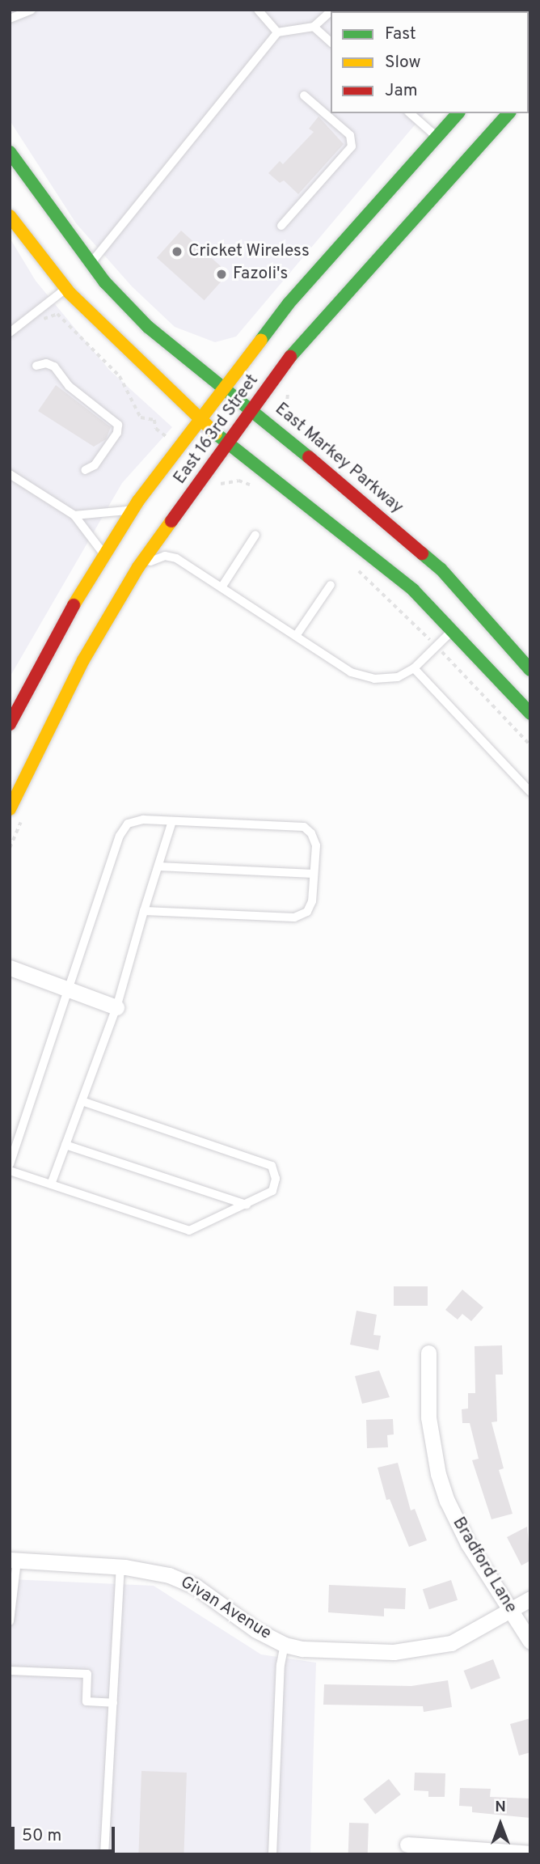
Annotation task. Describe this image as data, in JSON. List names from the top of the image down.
{
  "streets": {
    "main road": ["East 163rd Street", "East Markey Parkway"],
    "street": ["Bradford Lane", "Givan Avenue"]
  },
  "crossings": [
    ["East 163rd Street", "East Markey Parkway"],
    ["Bradford Lane", "Givan Avenue"]
  ],
  "places": ["Cricket Wireless", "Fazoli's"],
  "legend": ["Fast", "Slow", "Jam"],
  "scale_bar": "50 m",
  "north": "top"
}
